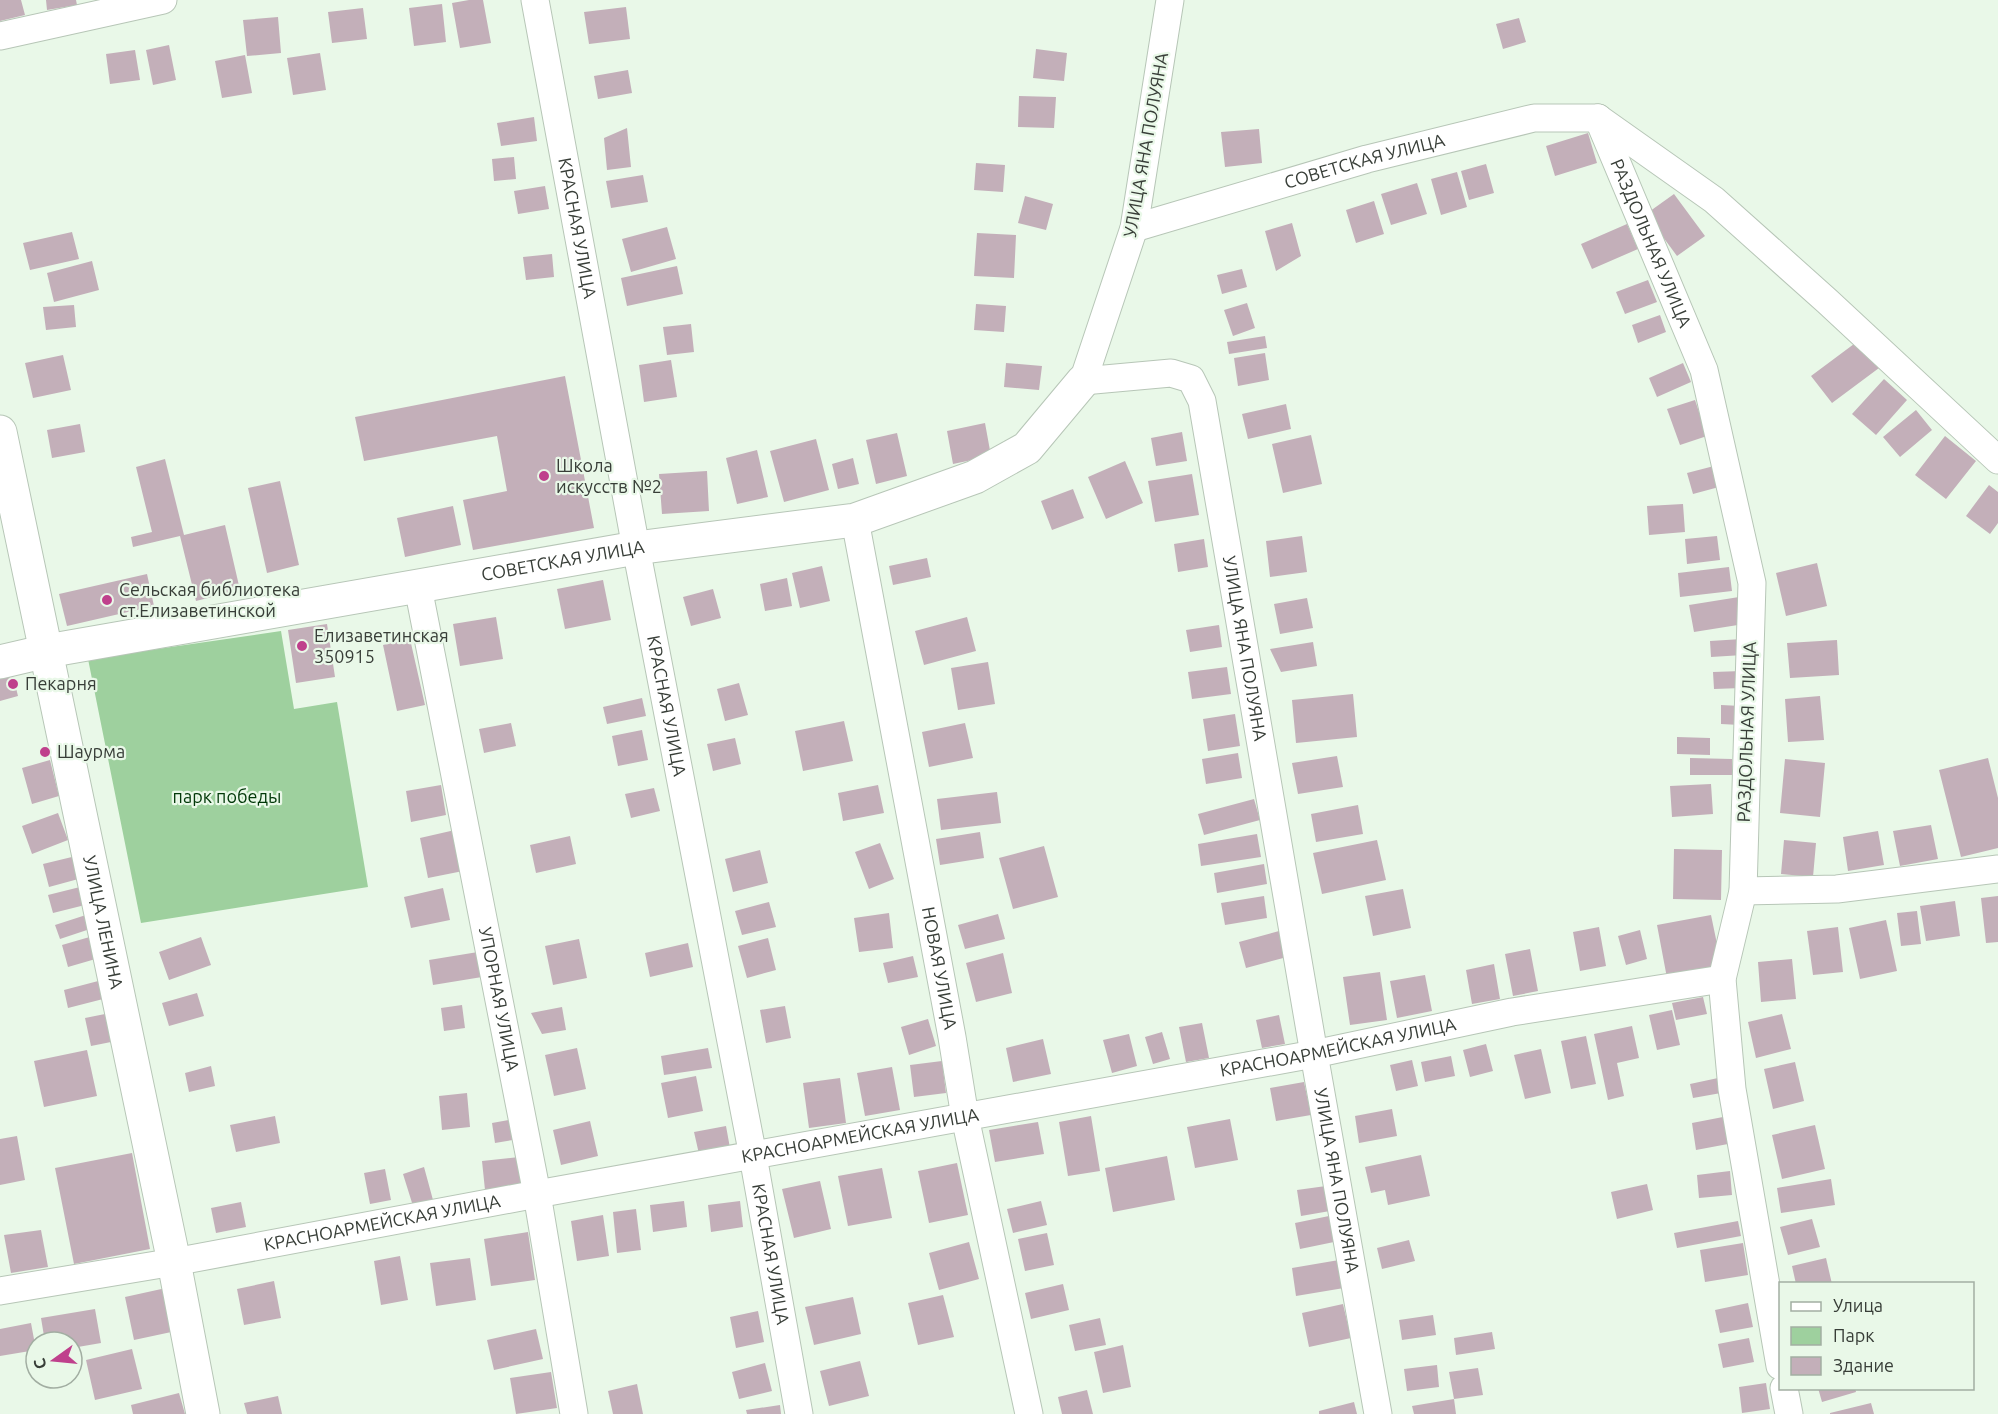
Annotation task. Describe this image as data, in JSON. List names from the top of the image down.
{
  "streets": {
    "street": [
      "УЛИЦА ЯНА ПОЛУЯНА",
      "СОВЕТСКАЯ УЛИЦА",
      "КРАСНАЯ УЛИЦА",
      "РАЗДОЛЬНАЯ УЛИЦА",
      "УЛИЦА ЛЕНИНА",
      "НОВАЯ УЛИЦА",
      "УПОРНАЯ УЛИЦА",
      "КРАСНОАРМЕЙСКАЯ УЛИЦА"
    ]
  },
  "crossings": [
    ["УЛИЦА ЯНА ПОЛУЯНА", "СОВЕТСКАЯ УЛИЦА"],
    ["УЛИЦА ЯНА ПОЛУЯНА", "КРАСНОАРМЕЙСКАЯ УЛИЦА"],
    ["СОВЕТСКАЯ УЛИЦА", "КРАСНАЯ УЛИЦА"],
    ["СОВЕТСКАЯ УЛИЦА", "РАЗДОЛЬНАЯ УЛИЦА"],
    ["СОВЕТСКАЯ УЛИЦА", "УЛИЦА ЛЕНИНА"],
    ["СОВЕТСКАЯ УЛИЦА", "НОВАЯ УЛИЦА"],
    ["СОВЕТСКАЯ УЛИЦА", "УПОРНАЯ УЛИЦА"],
    ["КРАСНАЯ УЛИЦА", "КРАСНОАРМЕЙСКАЯ УЛИЦА"],
    ["РАЗДОЛЬНАЯ УЛИЦА", "КРАСНОАРМЕЙСКАЯ УЛИЦА"],
    ["УЛИЦА ЛЕНИНА", "КРАСНОАРМЕЙСКАЯ УЛИЦА"],
    ["НОВАЯ УЛИЦА", "КРАСНОАРМЕЙСКАЯ УЛИЦА"],
    ["УПОРНАЯ УЛИЦА", "КРАСНОАРМЕЙСКАЯ УЛИЦА"]
  ],
  "parks": ["парк победы"],
  "places": [
    "Школа искусств №2",
    "Сельская библиотека ст.Елизаветинской",
    "Елизаветинская 350915",
    "Пекарня",
    "Шаурма"
  ],
  "legend": ["Улица", "Парк", "Здание"],
  "north": "left"
}
